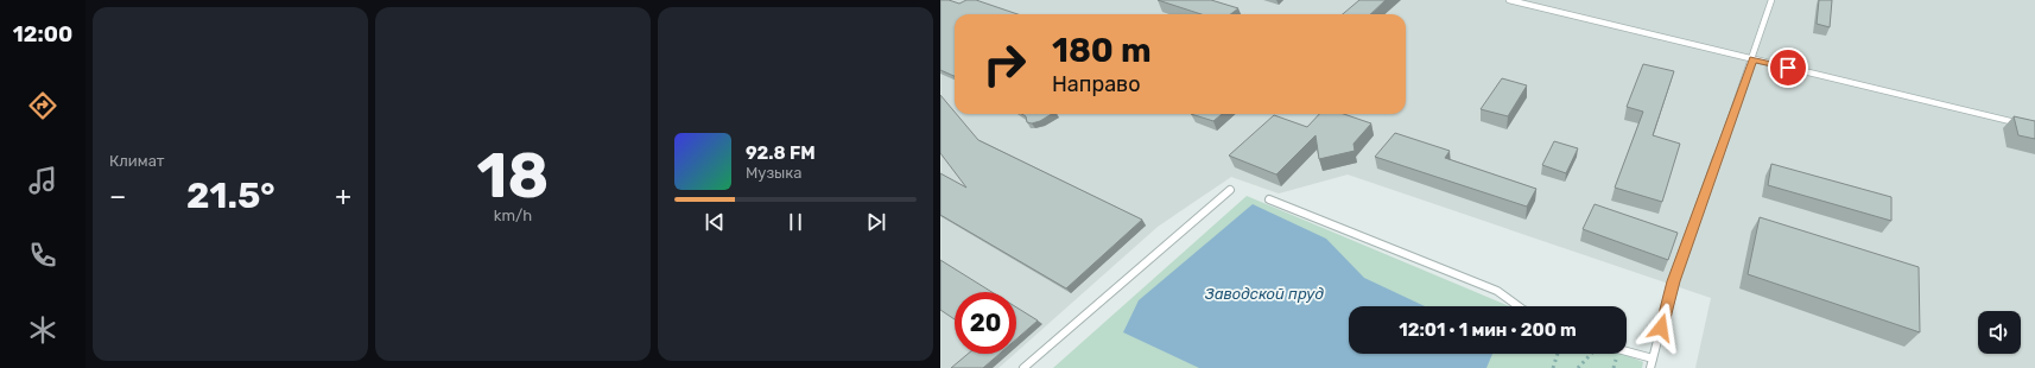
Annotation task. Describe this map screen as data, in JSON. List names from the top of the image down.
{
  "water": ["Заводской пруд"],
  "page": {
    "tabs": "12:00",
    "tile": [
      "Климат",
      ["18", "km/h"]
    ],
    "turn": ["180 m", "Направо"],
    "song": ["92.8 FM", "Музыка"],
    "heat": ["−", "21.5°", "+"],
    "limit": "20",
    "trip": "12:01 · 1 мин · 200 m"
  }
}
